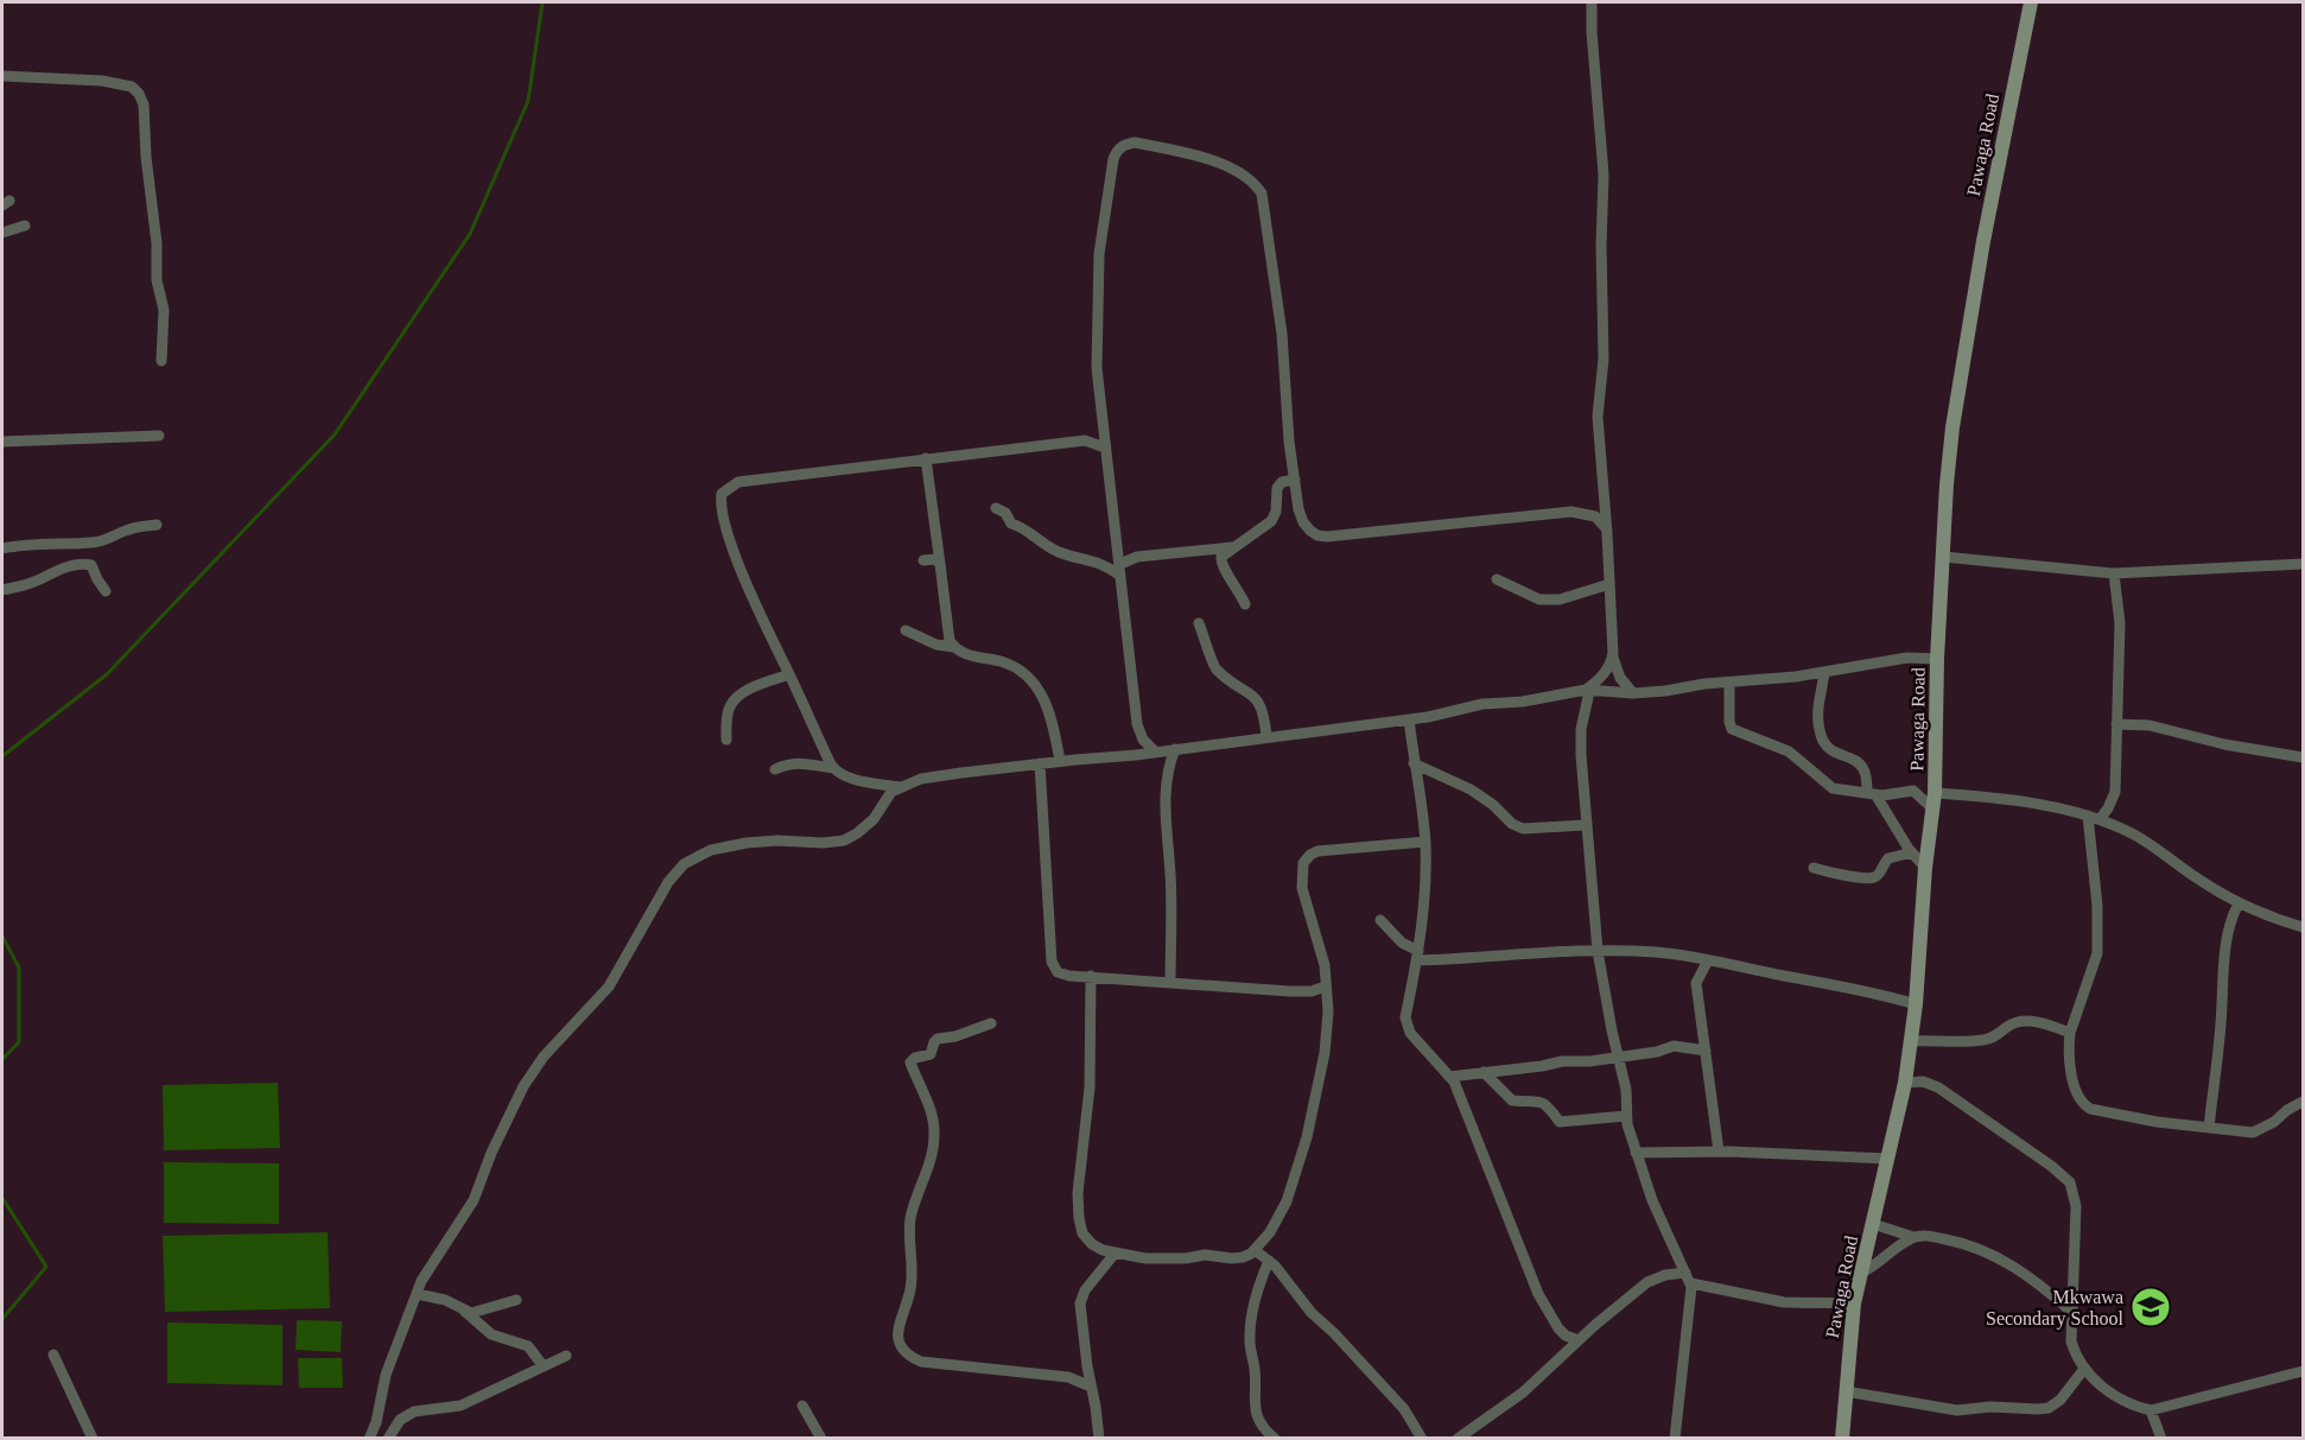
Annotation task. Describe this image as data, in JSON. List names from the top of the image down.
{
  "streets": {
    "main road": ["Pawaga Road"]
  },
  "places": {
    "school or university": ["Mkwawa Secondary School"]
  }
}
